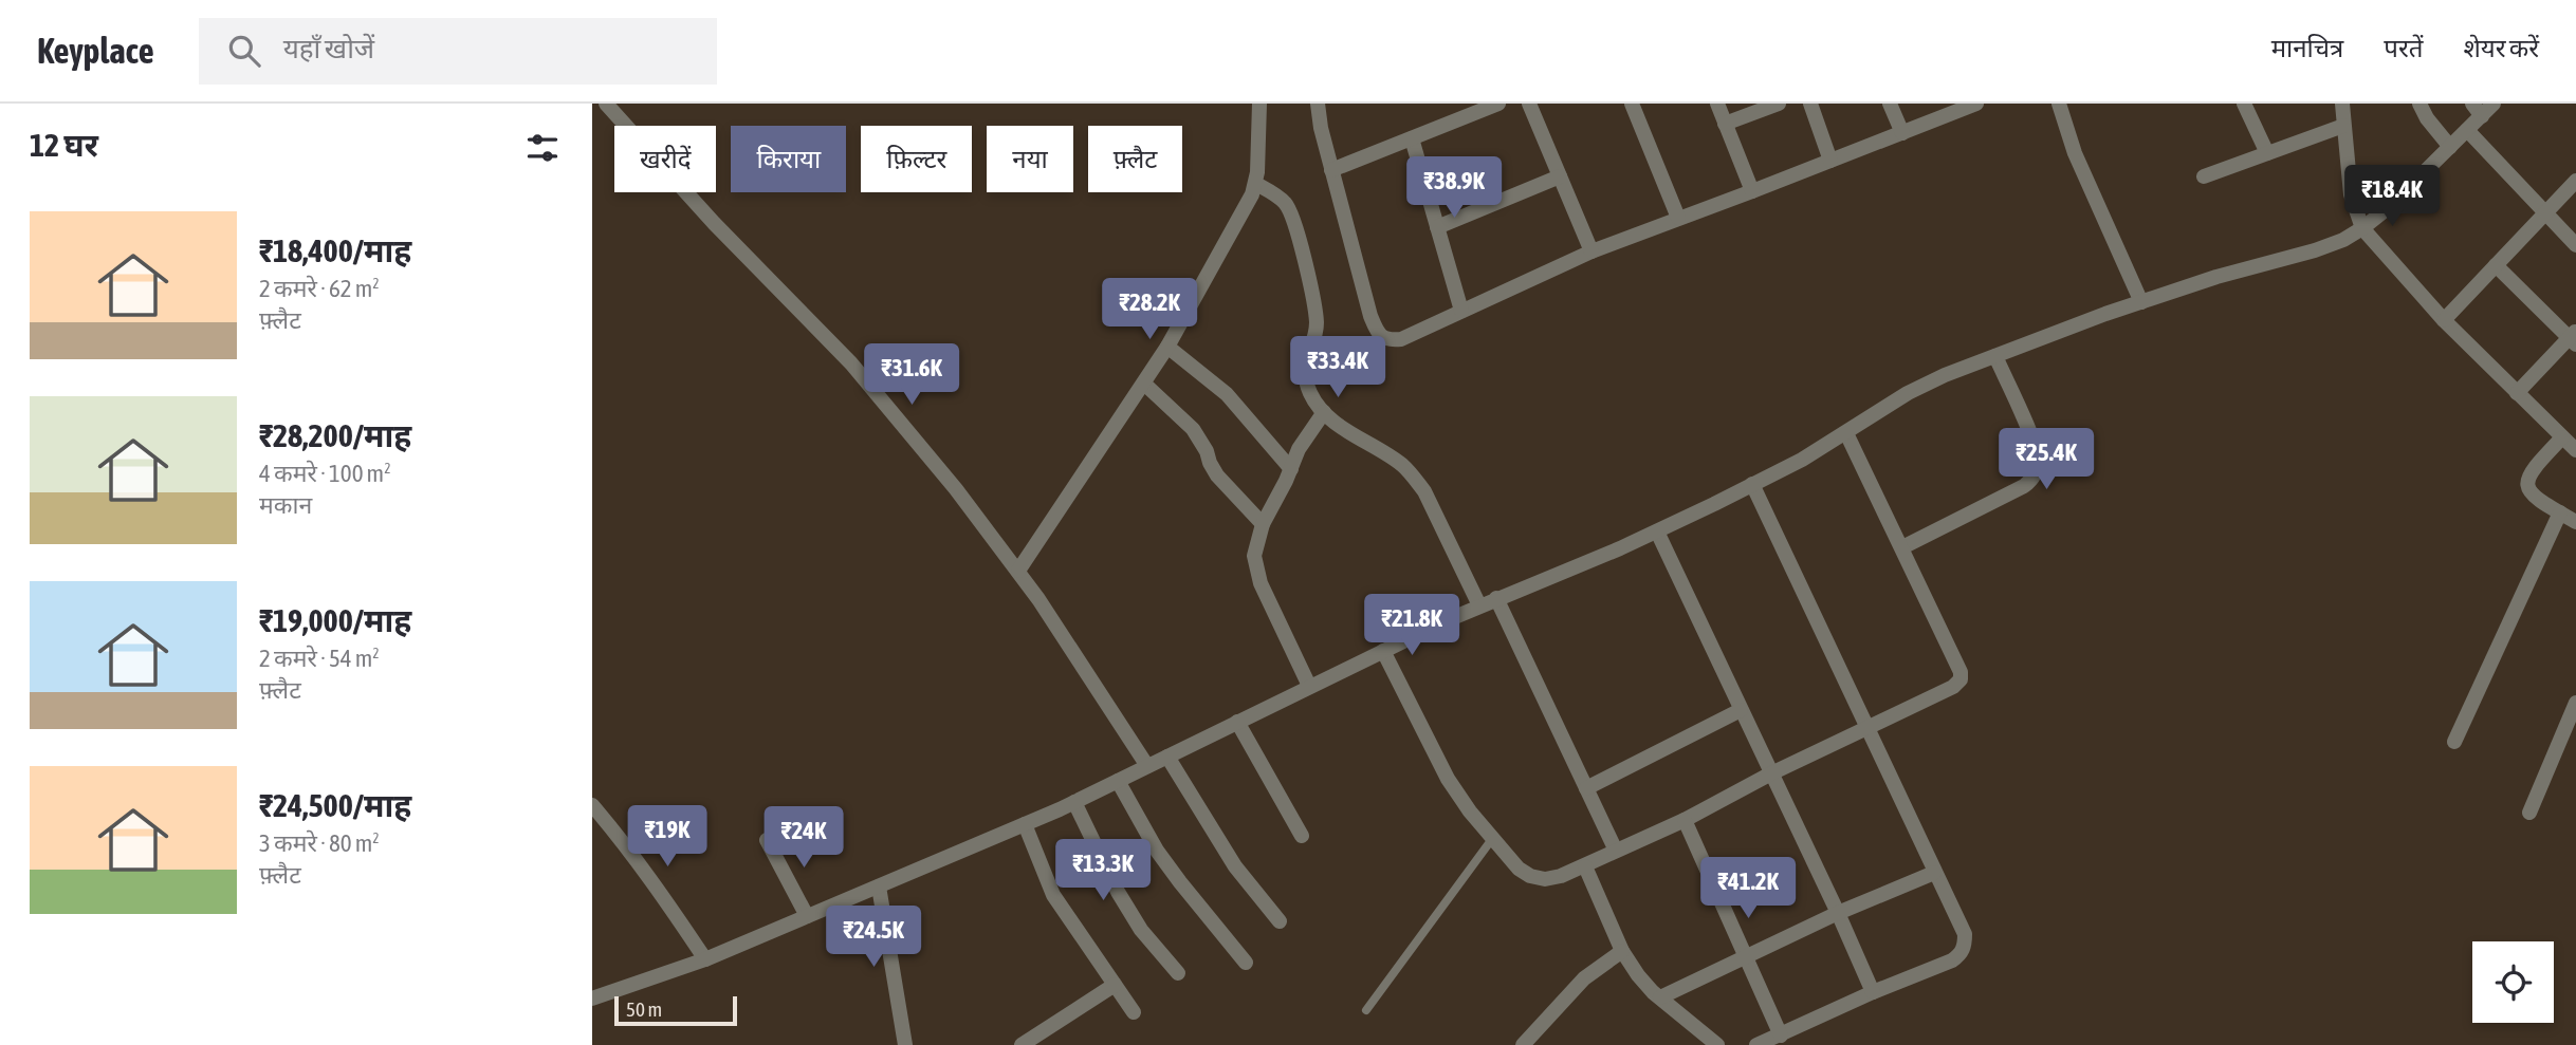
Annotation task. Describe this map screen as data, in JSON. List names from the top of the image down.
{
  "scale_bar": "50 m",
  "page": {
    "header": "Keyplace",
    "search": "यहाँ खोजें",
    "nav": ["मानचित्र", "परतें", "शेयर करें"],
    "heading": "12 घर",
    "chip": [
      "खरीदें",
      "किराया",
      "फ़िल्टर",
      "नया",
      "फ़्लैट"
    ],
    "price": [
      "₹38.9K",
      "₹18.4K",
      "₹28.2K",
      "₹33.4K",
      "₹31.6K",
      "₹25.4K",
      "₹21.8K",
      "₹19K",
      "₹24K",
      "₹13.3K",
      "₹41.2K",
      "₹24.5K"
    ],
    "list": [
      {
        "name": "₹18,400/माह",
        "note": "2 कमरे · 62 m² · फ़्लैट"
      },
      {
        "name": "₹28,200/माह",
        "note": "4 कमरे · 100 m² · मकान"
      },
      {
        "name": "₹19,000/माह",
        "note": "2 कमरे · 54 m² · फ़्लैट"
      },
      {
        "name": "₹24,500/माह",
        "note": "3 कमरे · 80 m² · फ़्लैट"
      }
    ],
    "scale": "50 m"
  }
}
